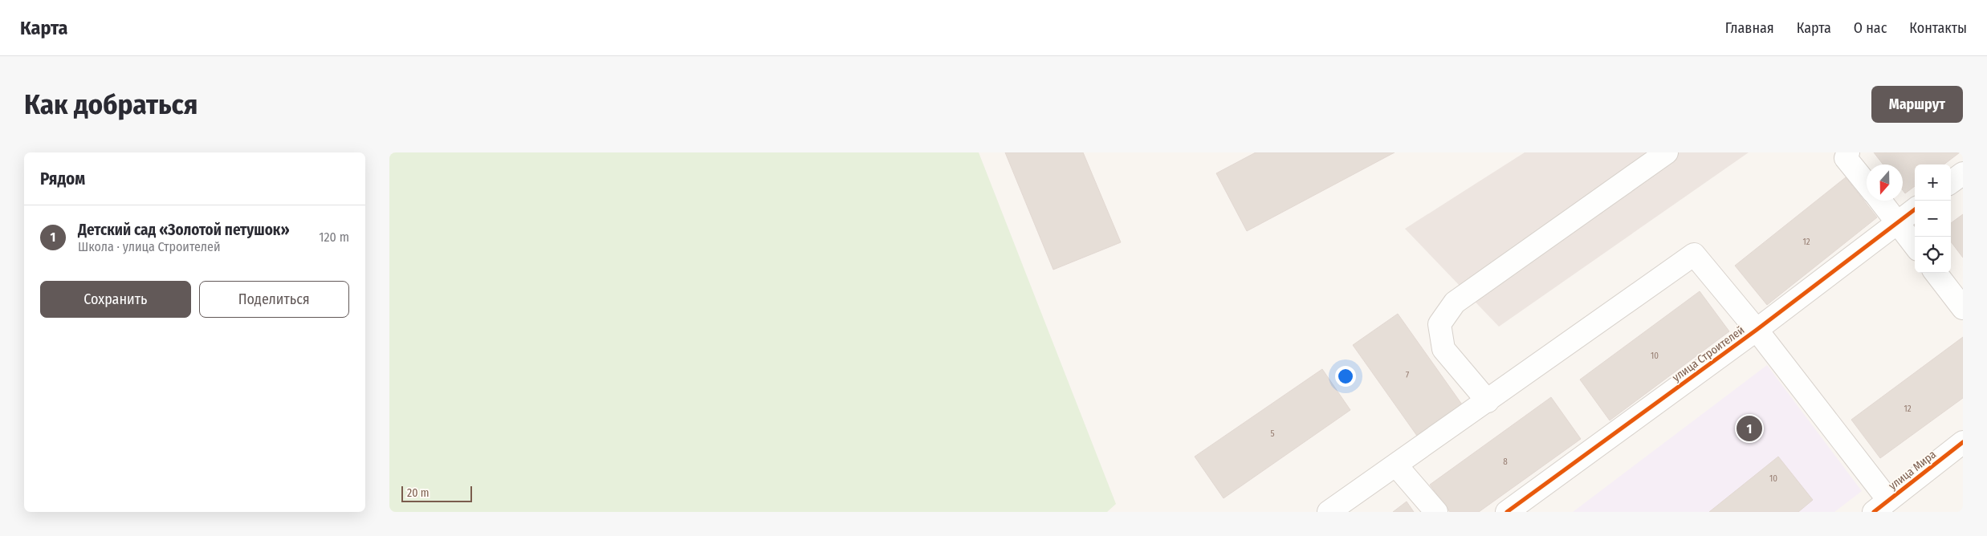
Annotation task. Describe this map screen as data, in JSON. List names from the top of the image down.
{
  "streets": {
    "street": ["улица Строителей", "улица Мира"]
  },
  "house_numbers": [
    "12",
    "10",
    "7",
    "12",
    "5",
    "8",
    "10"
  ],
  "scale_bar": "20 m",
  "north": "bottom",
  "page": {
    "header": "Карта",
    "nav": [
      "Главная",
      "Карта",
      "О нас",
      "Контакты"
    ],
    "buttons": [
      "Маршрут",
      ["Сохранить", "Поделиться"]
    ],
    "title": "Как добраться",
    "heading": "Рядом",
    "map_buttons": ["+", "−"],
    "list": [
      {
        "mark": "1",
        "name": "Детский сад «Золотой петушок»",
        "note": "Школа · улица Строителей",
        "value": "120 m"
      }
    ],
    "pins": "1",
    "scale": "20 m"
  }
}
